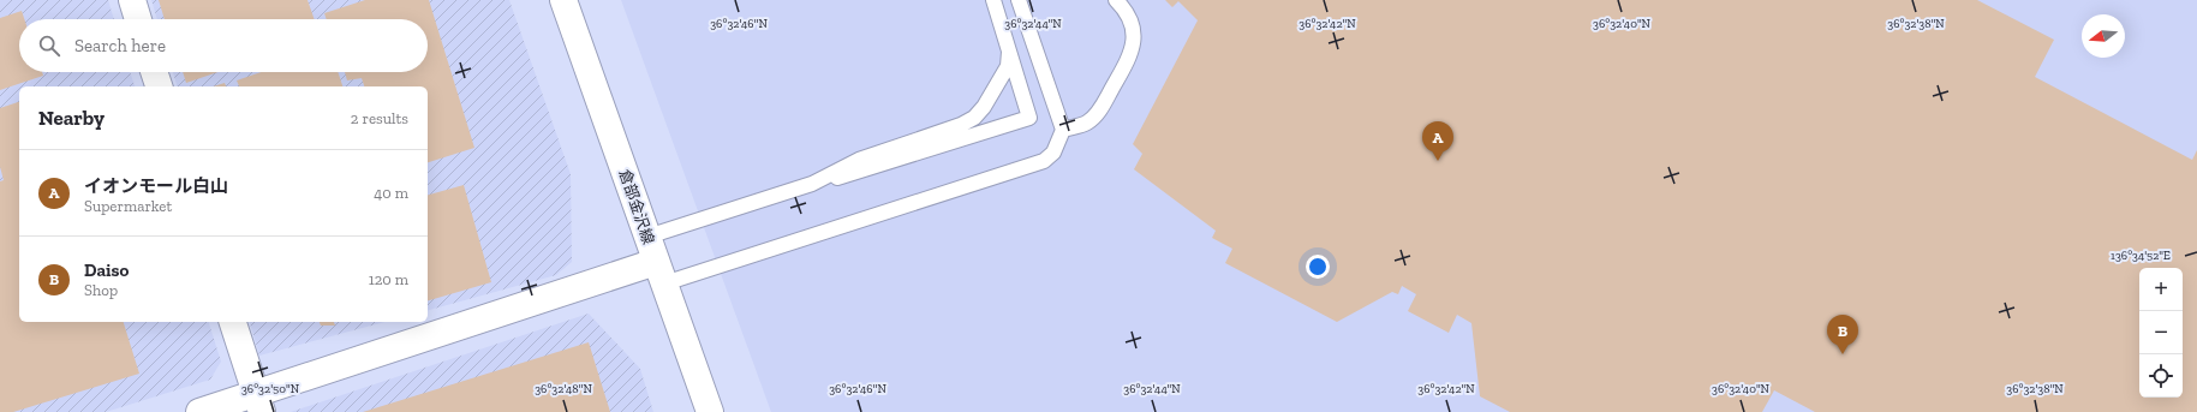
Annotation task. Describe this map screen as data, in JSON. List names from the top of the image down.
{
  "streets": {
    "street": ["倉部金沢線"]
  },
  "north": "left",
  "page": {
    "search": "Search here",
    "heading": ["Nearby", "2 results"],
    "pins": ["A", "B"],
    "list": [
      {
        "mark": "A",
        "name": "イオンモール白山",
        "note": "Supermarket",
        "value": "40 m"
      },
      {
        "mark": "B",
        "name": "Daiso",
        "note": "Shop",
        "value": "120 m"
      }
    ],
    "map_buttons": ["+", "−"]
  },
  "coordinates": [
    "36°32'46\"N",
    "36°32'44\"N",
    "36°32'42\"N",
    "36°32'40\"N",
    "36°32'38\"N",
    "136°34'52\"E",
    "36°32'50\"N",
    "36°32'48\"N"
  ]
}
